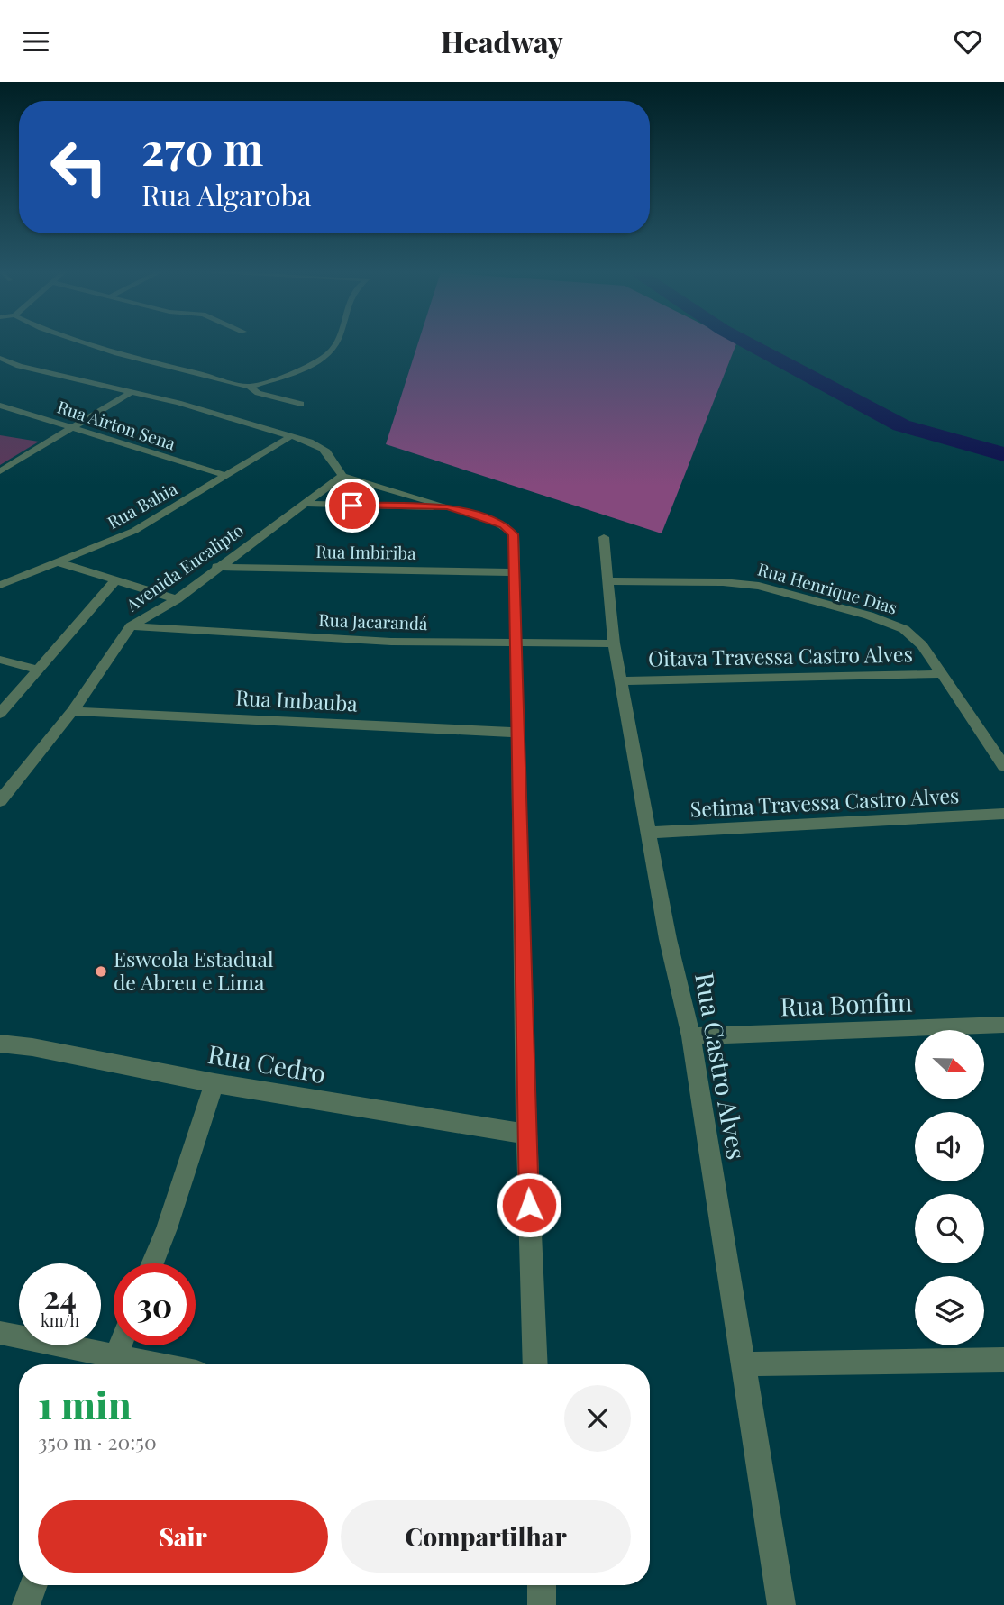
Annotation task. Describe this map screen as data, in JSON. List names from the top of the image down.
{
  "streets": {
    "street": [
      "Rua Airton Sena",
      "Rua Bahia",
      "Rua Imbiriba",
      "Avenida Eucalipto",
      "Rua Henrique Dias",
      "Rua Jacarandá",
      "Oitava Travessa Castro Alves",
      "Rua Imbauba",
      "Setima Travessa Castro Alves",
      "Rua Bonfim",
      "Rua Cedro",
      "Rua Castro Alves"
    ]
  },
  "crossings": [
    ["Rua Airton Sena", "Rua Bahia"],
    ["Rua Imbiriba", "Avenida Eucalipto"],
    ["Avenida Eucalipto", "Rua Jacarandá"],
    ["Avenida Eucalipto", "Rua Imbauba"],
    ["Rua Henrique Dias", "Oitava Travessa Castro Alves"],
    ["Rua Henrique Dias", "Rua Castro Alves"],
    ["Rua Jacarandá", "Rua Castro Alves"],
    ["Oitava Travessa Castro Alves", "Rua Castro Alves"],
    ["Setima Travessa Castro Alves", "Rua Castro Alves"],
    ["Rua Bonfim", "Rua Castro Alves"]
  ],
  "places": ["Eswcola Estadual de Abreu e Lima"],
  "north": "right",
  "page": {
    "header": "Headway",
    "turn": ["270 m", "Rua Algaroba"],
    "speed": "24 km/h",
    "limit": "30",
    "heading": ["1 min", "350 m · 20:50"],
    "buttons": ["Sair", "Compartilhar"]
  }
}
